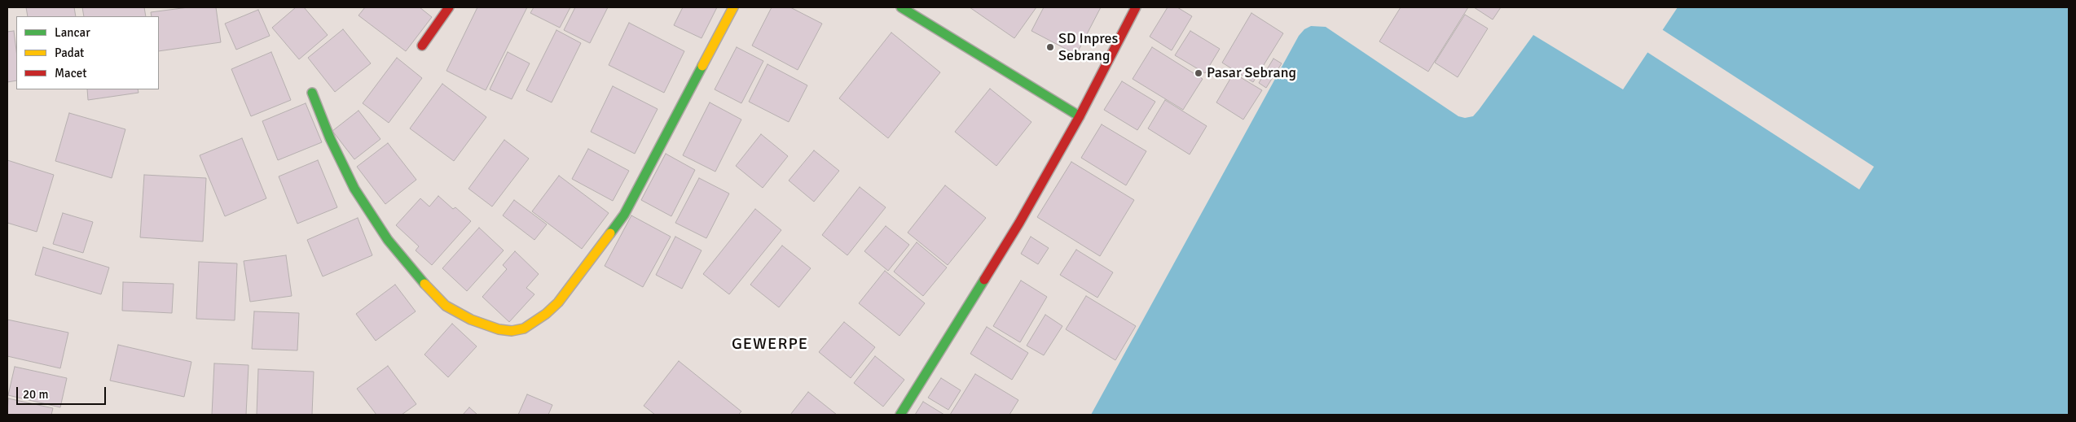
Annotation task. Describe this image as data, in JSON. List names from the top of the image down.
{
  "districts": ["GEWERPE"],
  "places": ["SD Inpres Sebrang", "Pasar Sebrang"],
  "legend": ["Lancar", "Padat", "Macet"],
  "scale_bar": "20 m"
}
